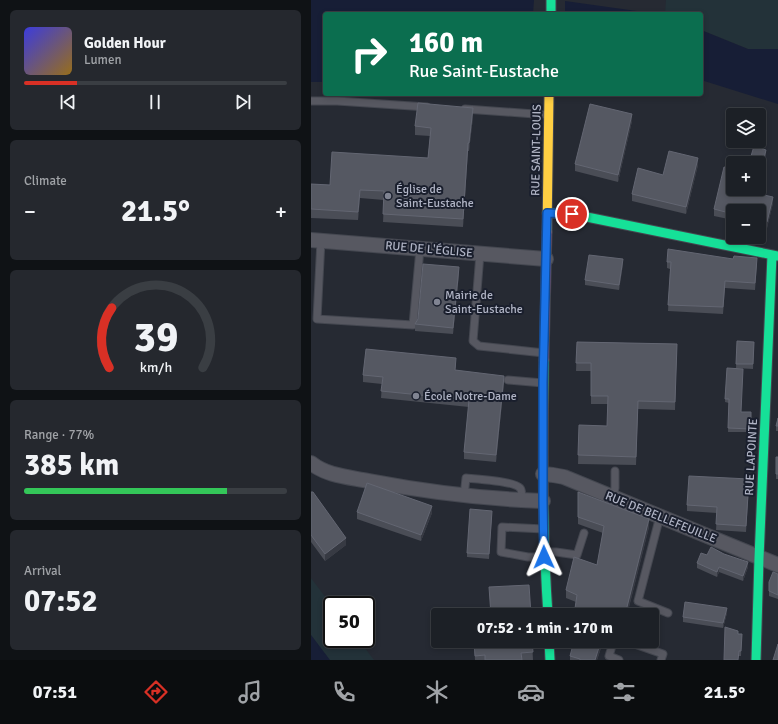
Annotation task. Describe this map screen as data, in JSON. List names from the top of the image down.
{
  "streets": {
    "street": [
      "RUE SAINT-LOUIS",
      "RUE DE L'ÉGLISE",
      "RUE LAPOINTE",
      "RUE DE BELLEFEUILLE"
    ]
  },
  "crossings": [
    ["RUE SAINT-LOUIS", "RUE DE L'ÉGLISE"],
    ["RUE SAINT-LOUIS", "RUE DE BELLEFEUILLE"],
    ["RUE LAPOINTE", "RUE DE BELLEFEUILLE"]
  ],
  "places": ["Église de Saint-Eustache", "Mairie de Saint-Eustache", "École Notre-Dame"],
  "page": {
    "turn": ["160 m", "Rue Saint-Eustache"],
    "song": ["Golden Hour", "Lumen"],
    "map_buttons": ["+", "−"],
    "tile": [
      "Climate",
      ["Range · 77%", "385 km"],
      ["Arrival", "07:52"]
    ],
    "heat": ["−", "21.5°", "+"],
    "limit": "50",
    "trip": "07:52 · 1 min · 170 m",
    "tabs": ["07:51", "21.5°"],
    "gauge": ["39", "km/h"]
  }
}
